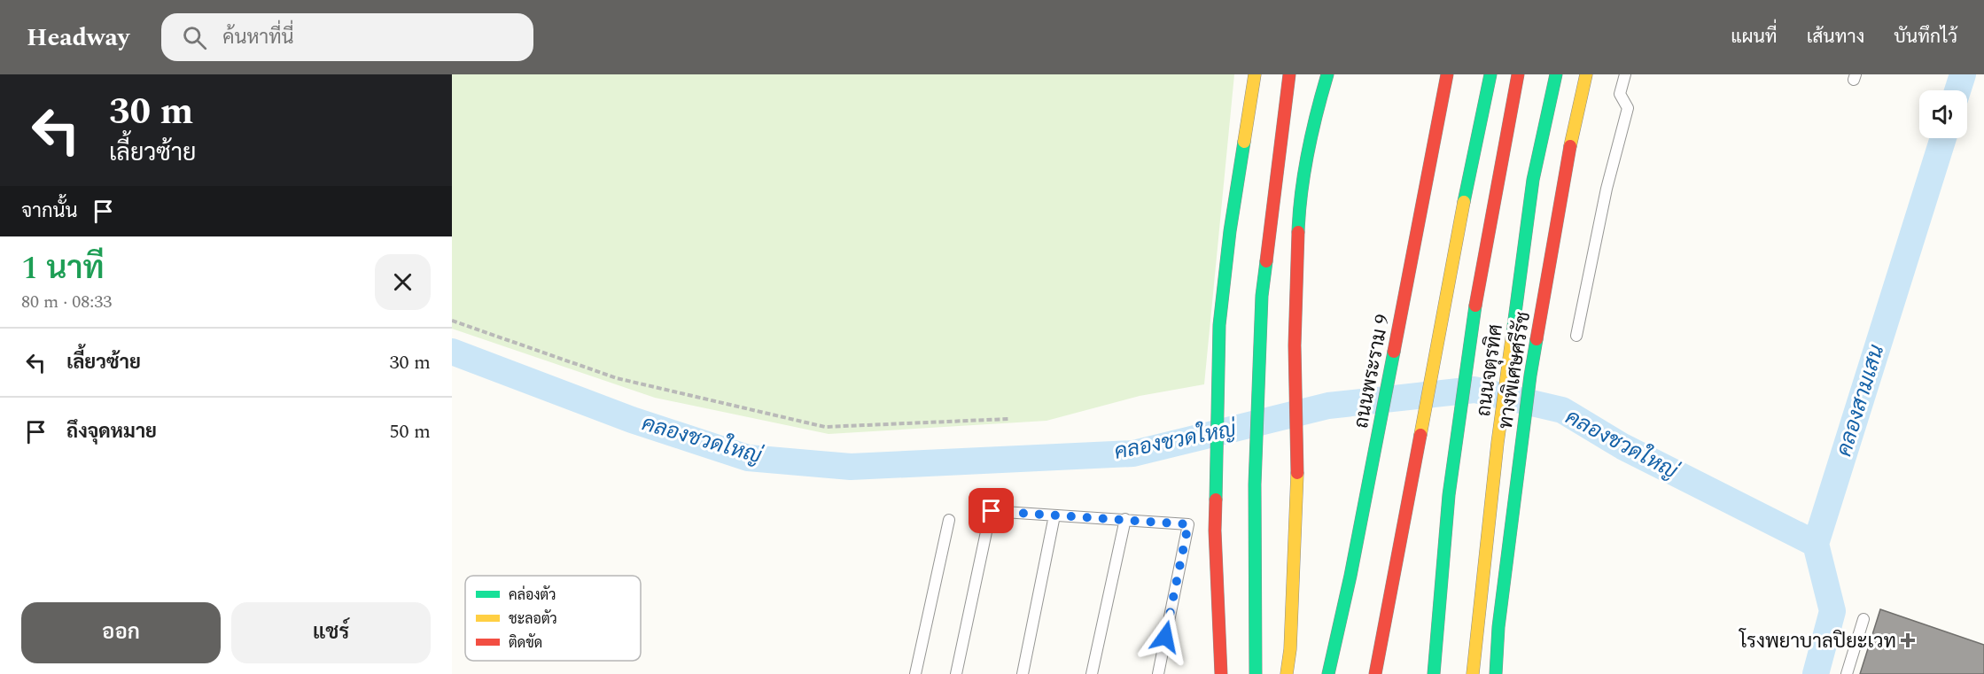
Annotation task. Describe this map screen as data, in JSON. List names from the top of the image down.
{
  "streets": {
    "main road": ["ถนนจตุรทิศ", "ทางพิเศษศรีรัช", "ถนนพระราม 9"]
  },
  "water": ["คลองสามเสน", "คลองชวดใหญ่"],
  "places": {
    "health": ["โรงพยาบาลปิยะเวท"]
  },
  "legend": ["คล่องตัว", "ชะลอตัว", "ติดขัด"],
  "page": {
    "header": "Headway",
    "search": "ค้นหาที่นี่",
    "nav": ["แผนที่", "เส้นทาง", "บันทึกไว้"],
    "turn": ["30 m", "เลี้ยวซ้าย"],
    "then": "จากนั้น",
    "heading": ["1 นาที", "80 m · 08:33"],
    "list": [
      {
        "name": "เลี้ยวซ้าย",
        "value": "30 m"
      },
      {
        "name": "ถึงจุดหมาย",
        "value": "50 m"
      }
    ],
    "buttons": ["ออก", "แชร์"]
  }
}
